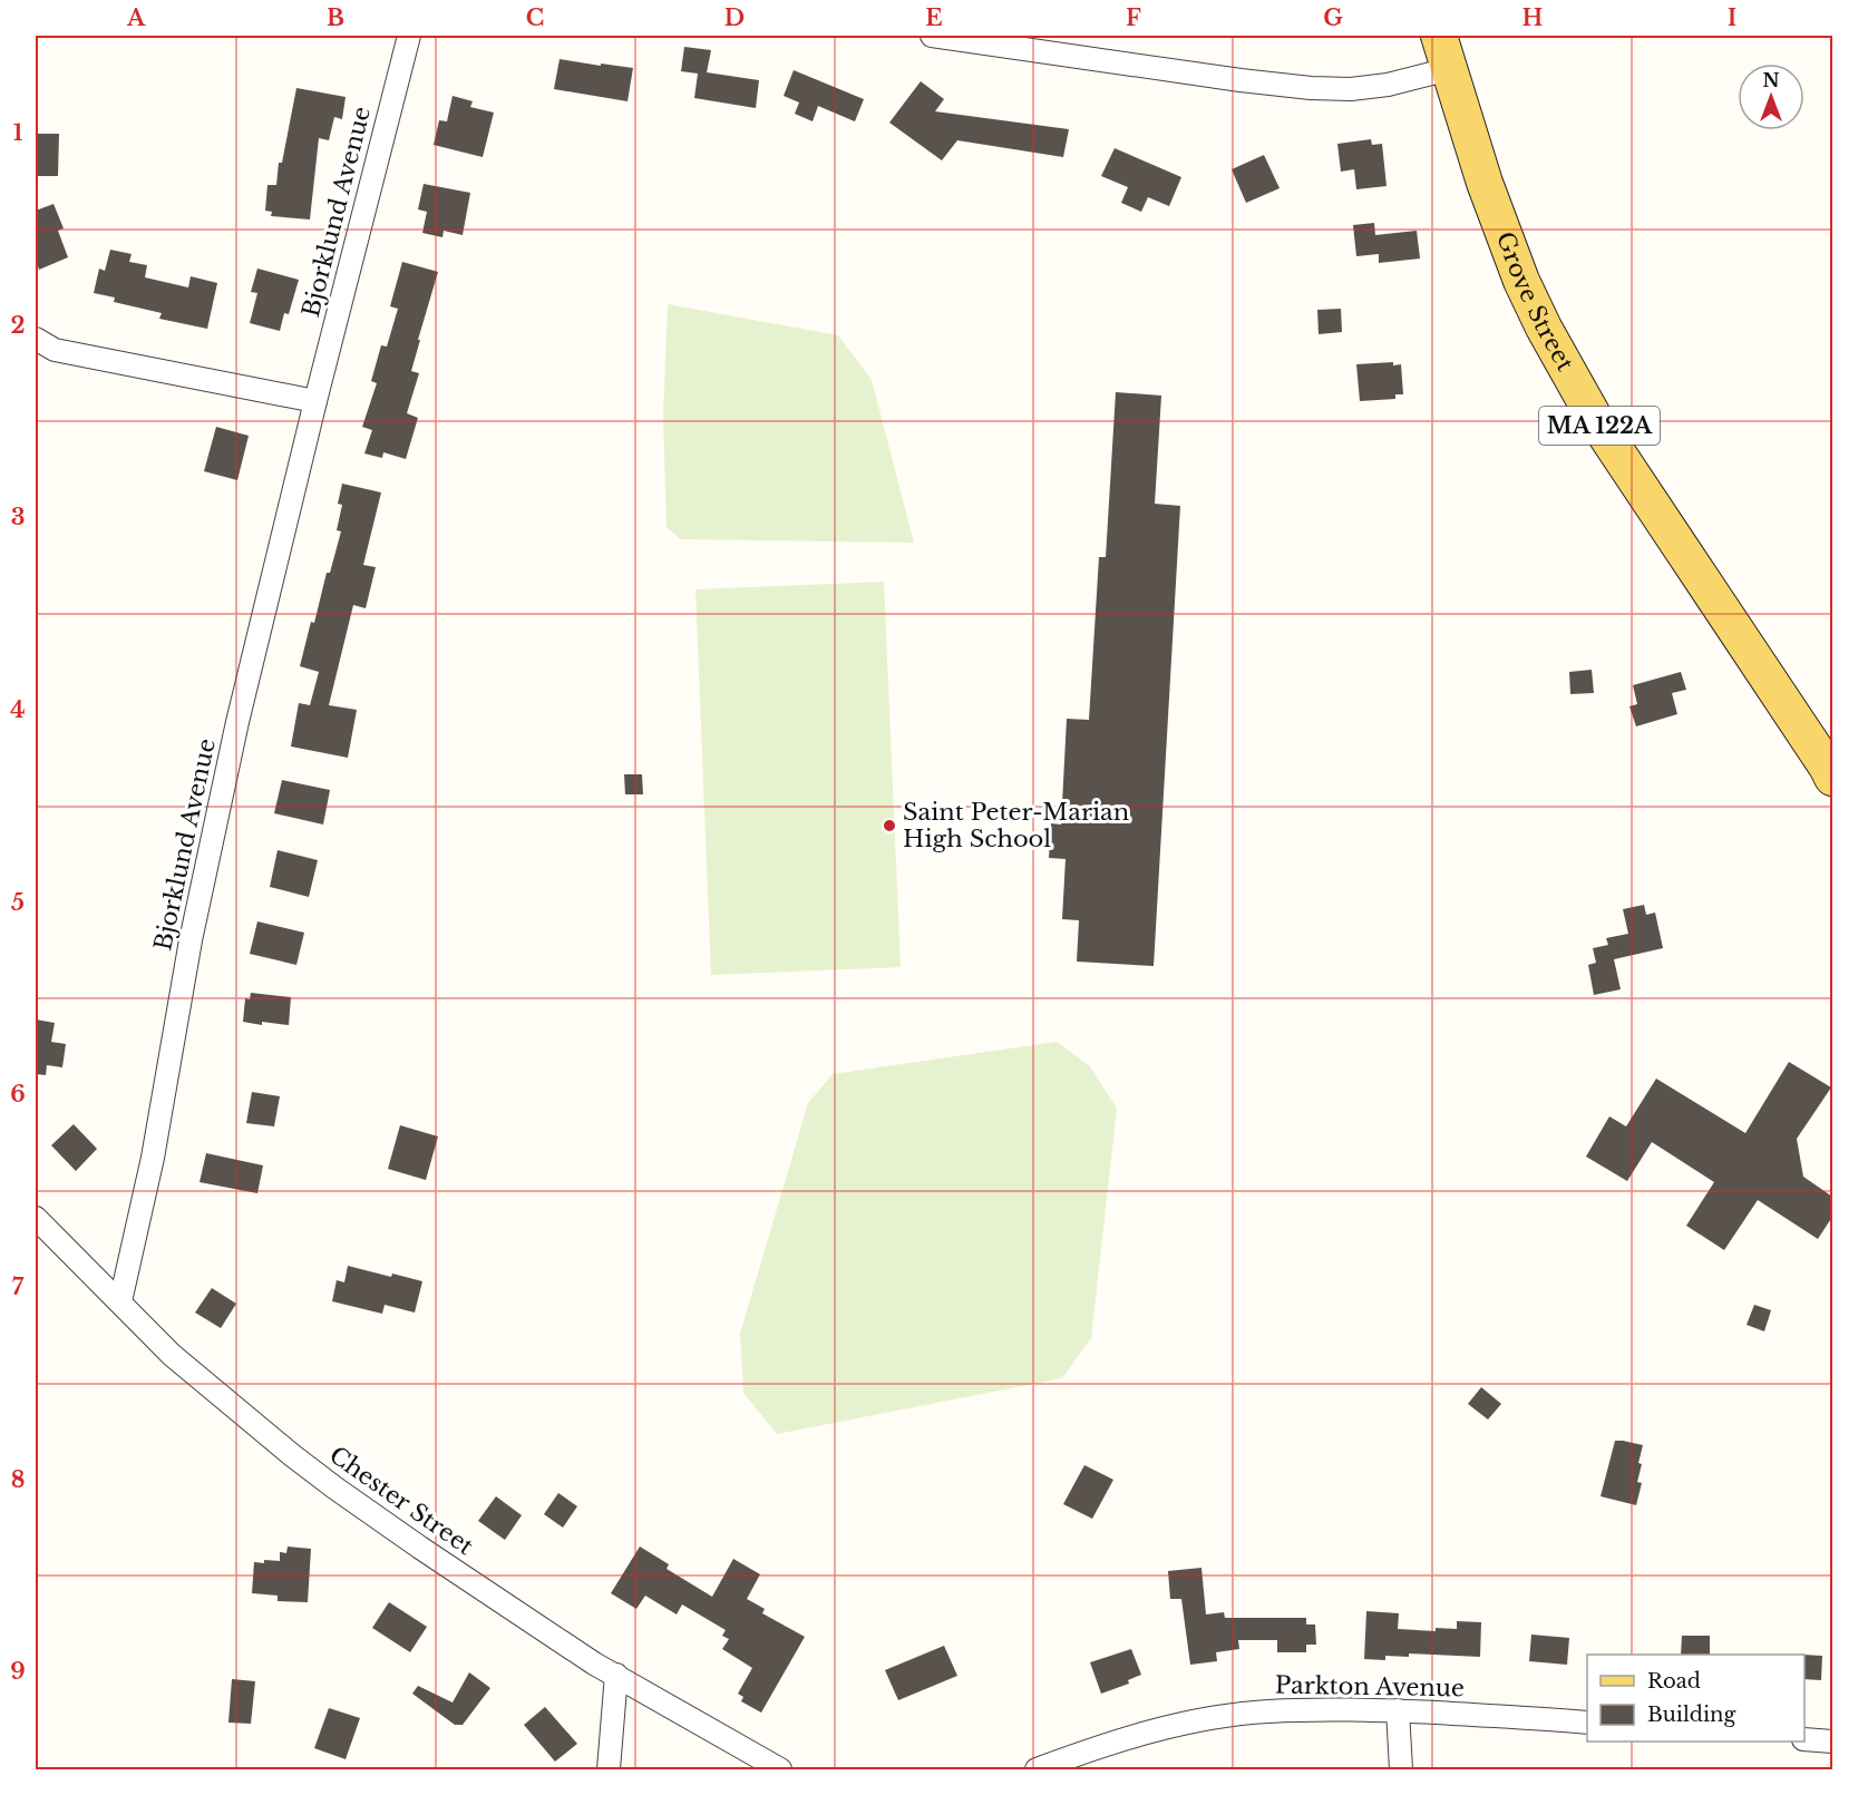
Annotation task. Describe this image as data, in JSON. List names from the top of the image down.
{
  "streets": {
    "main road": ["Grove Street", "MA 122A"],
    "street": ["Bjorklund Avenue", "Chester Street", "Parkton Avenue"]
  },
  "crossings": [
    ["Bjorklund Avenue", "Chester Street"]
  ],
  "places": ["Saint Peter-Marian High School"],
  "legend": ["Road", "Building"],
  "north": "top",
  "grid": {
    "columns": [
      "A",
      "B",
      "C",
      "D",
      "E",
      "F",
      "G",
      "H",
      "I"
    ],
    "rows": [
      "1",
      "2",
      "3",
      "4",
      "5",
      "6",
      "7",
      "8",
      "9"
    ]
  }
}
